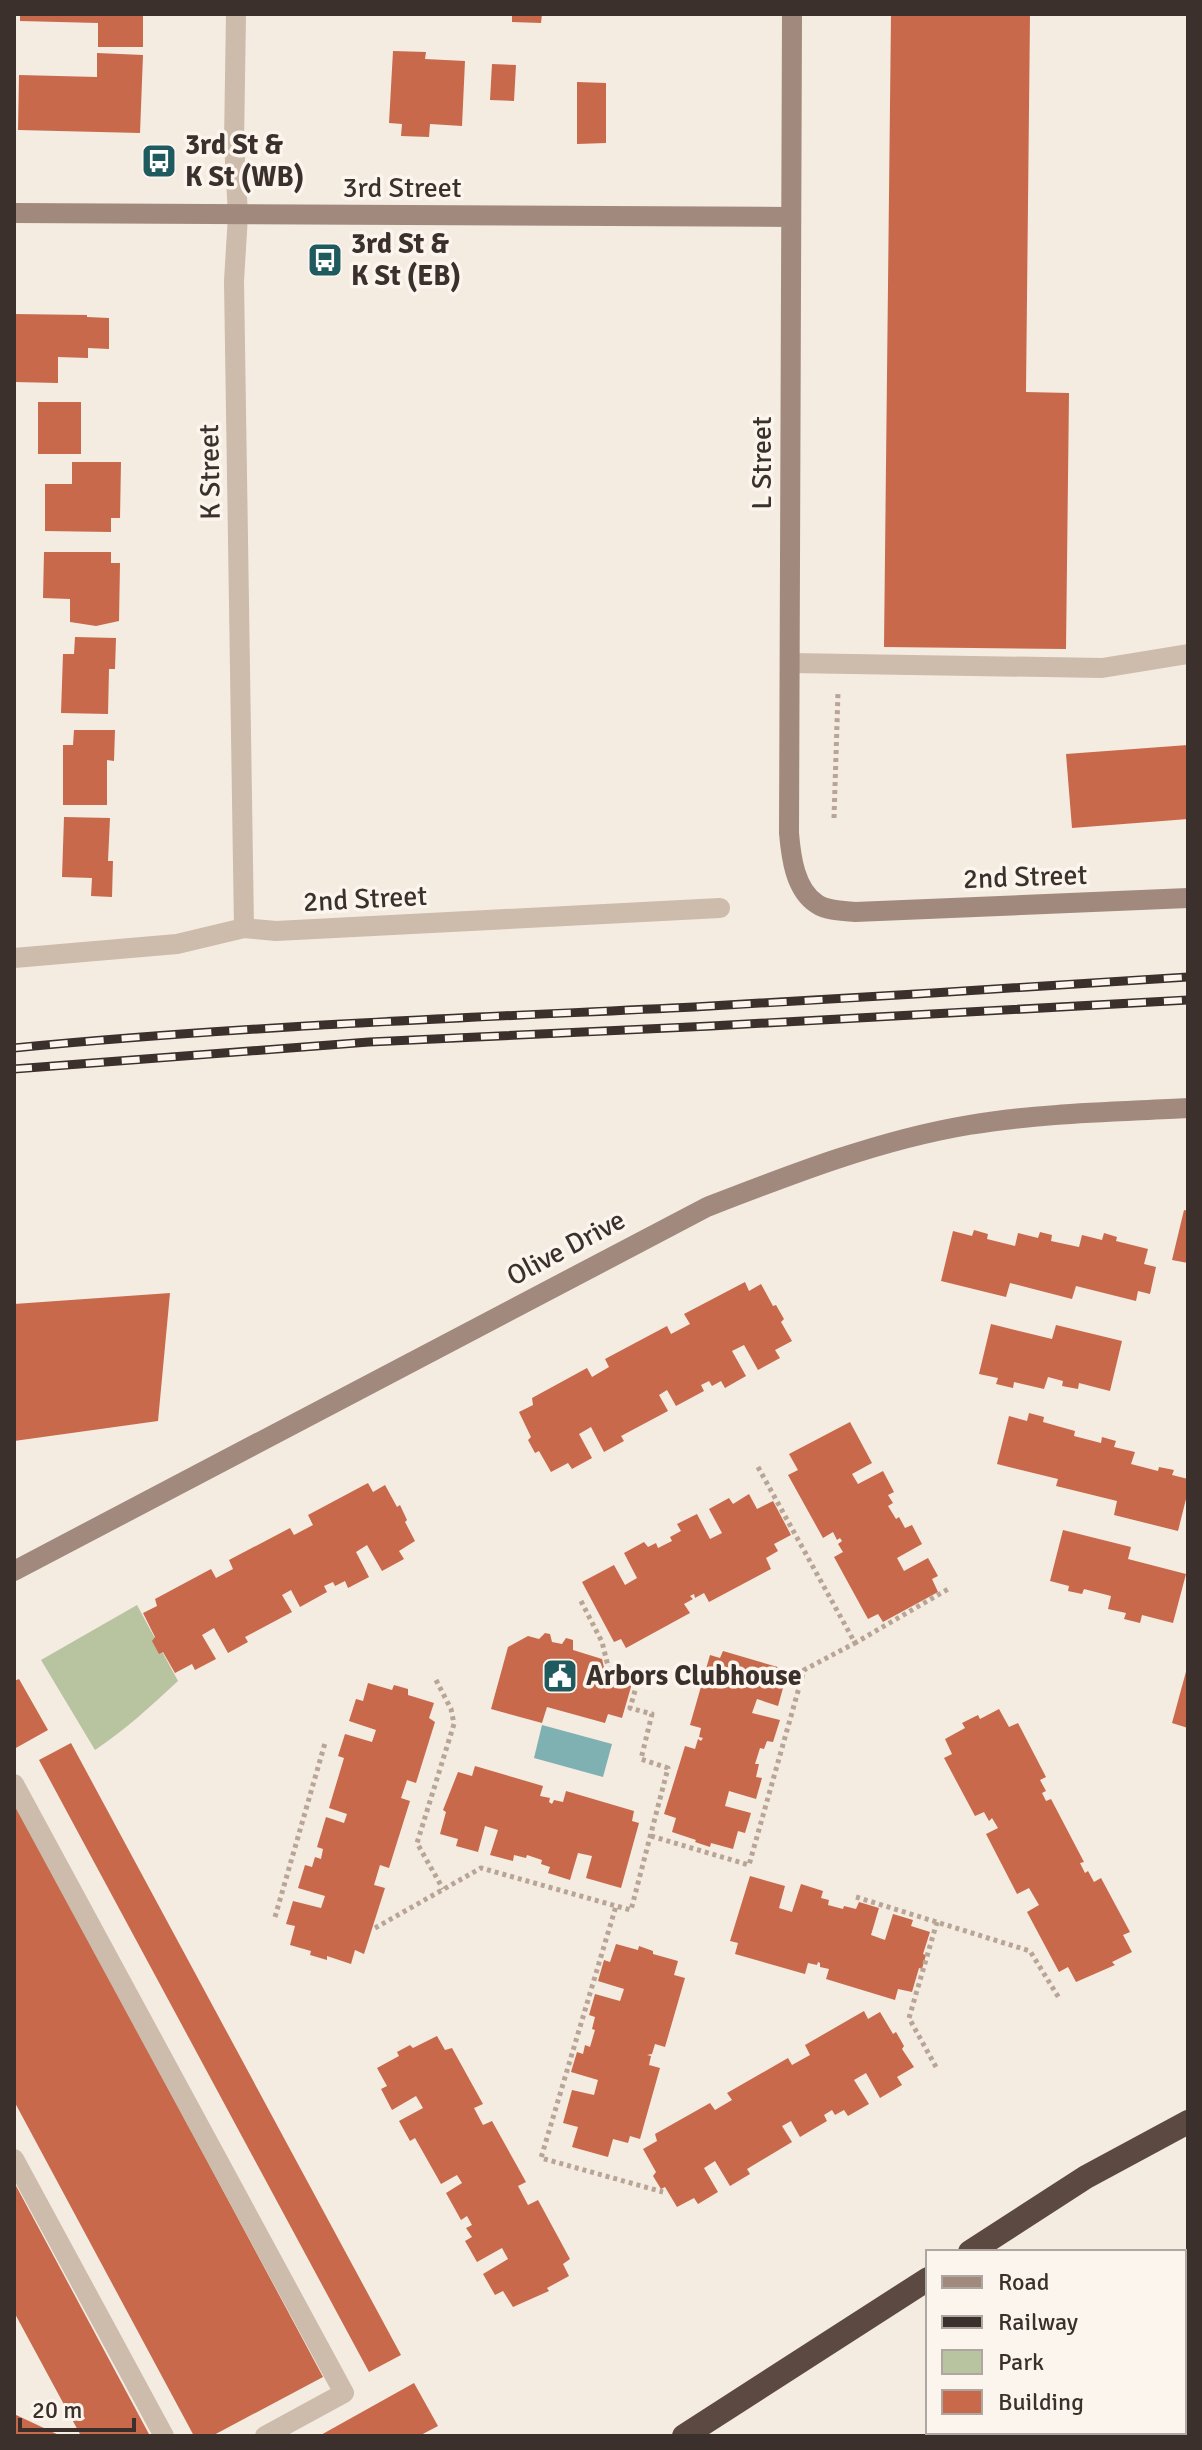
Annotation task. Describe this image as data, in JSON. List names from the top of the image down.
{
  "streets": {
    "street": [
      "3rd Street",
      "L Street",
      "K Street",
      "2nd Street",
      "Olive Drive"
    ]
  },
  "crossings": [
    ["3rd Street", "L Street"],
    ["3rd Street", "K Street"],
    ["L Street", "2nd Street"],
    ["K Street", "2nd Street"]
  ],
  "places": {
    "bus stop": ["3rd St & K St (WB)", "3rd St & K St (EB)"],
    "public building": ["Arbors Clubhouse"]
  },
  "legend": [
    "Road",
    "Railway",
    "Park",
    "Building"
  ],
  "scale_bar": "20 m"
}
